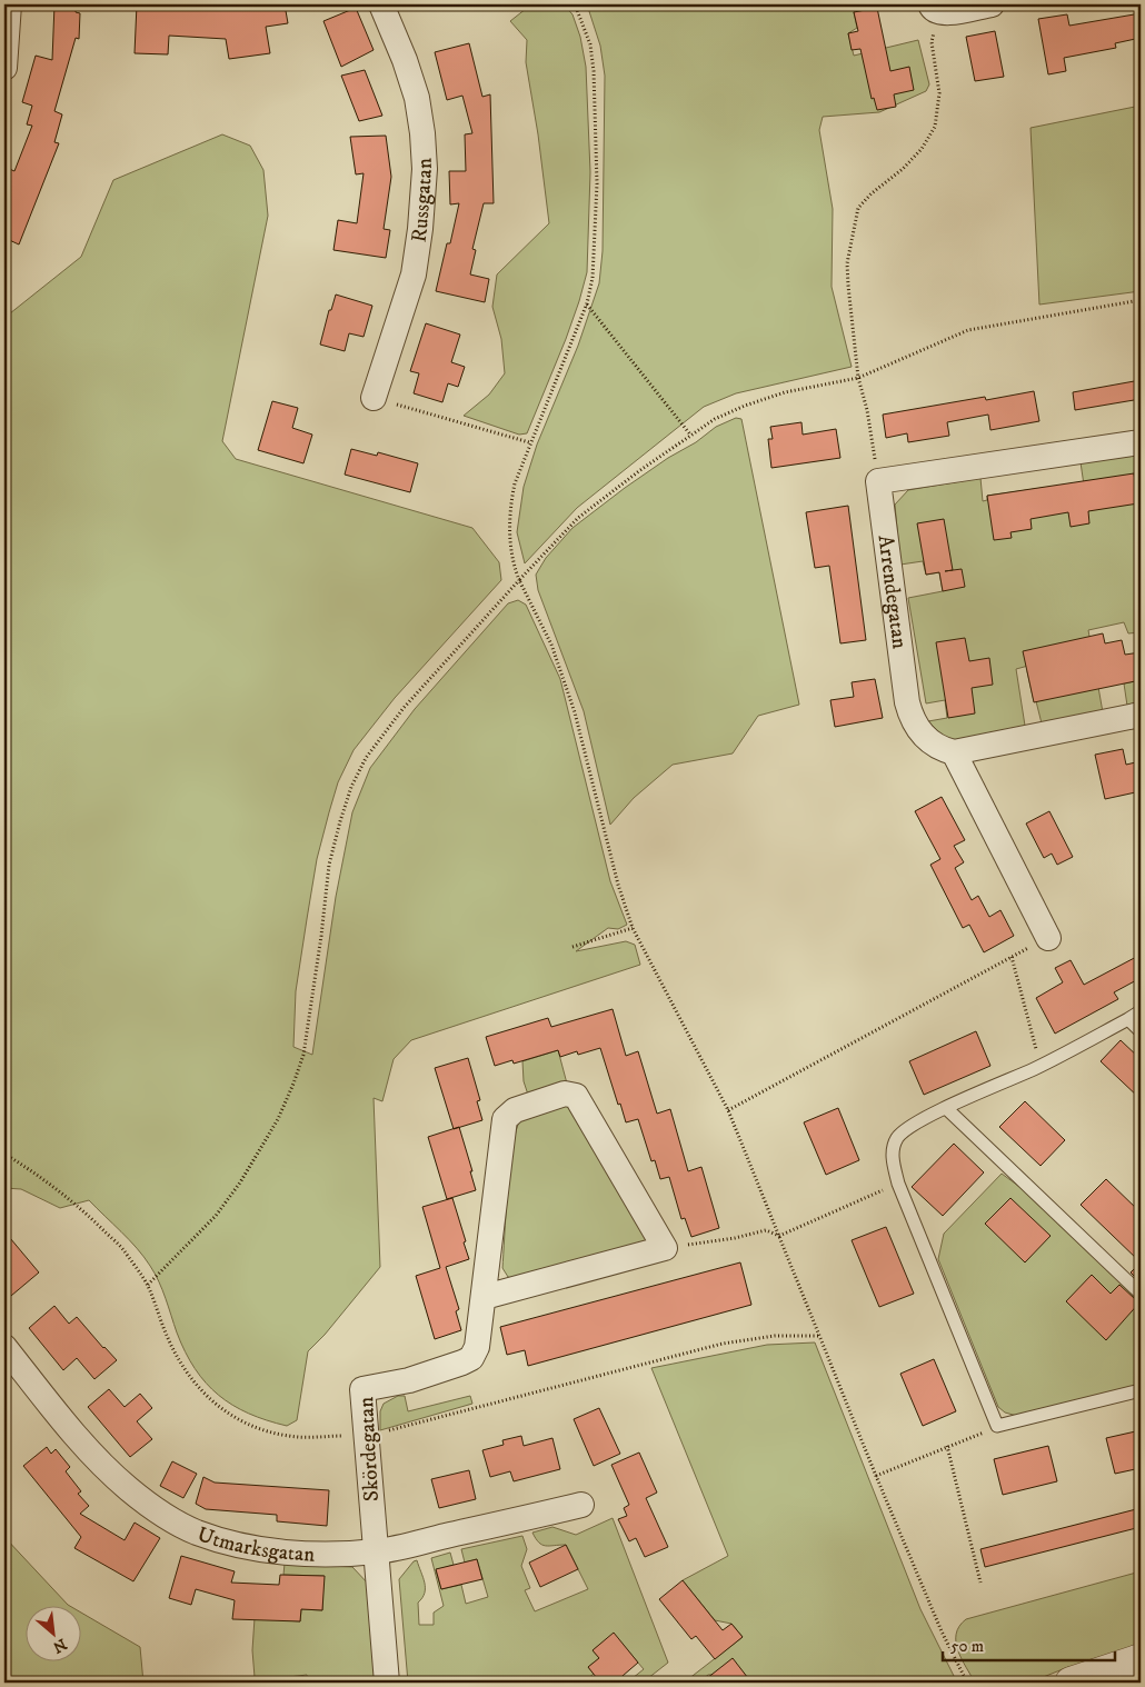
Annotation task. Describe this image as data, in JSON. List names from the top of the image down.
{
  "streets": {
    "street": [
      "Russgatan",
      "Arrendegatan",
      "Skördegatan",
      "Utmarksgatan"
    ]
  },
  "crossings": [
    ["Skördegatan", "Utmarksgatan"]
  ],
  "scale_bar": "50 m",
  "north": "bottom right"
}
